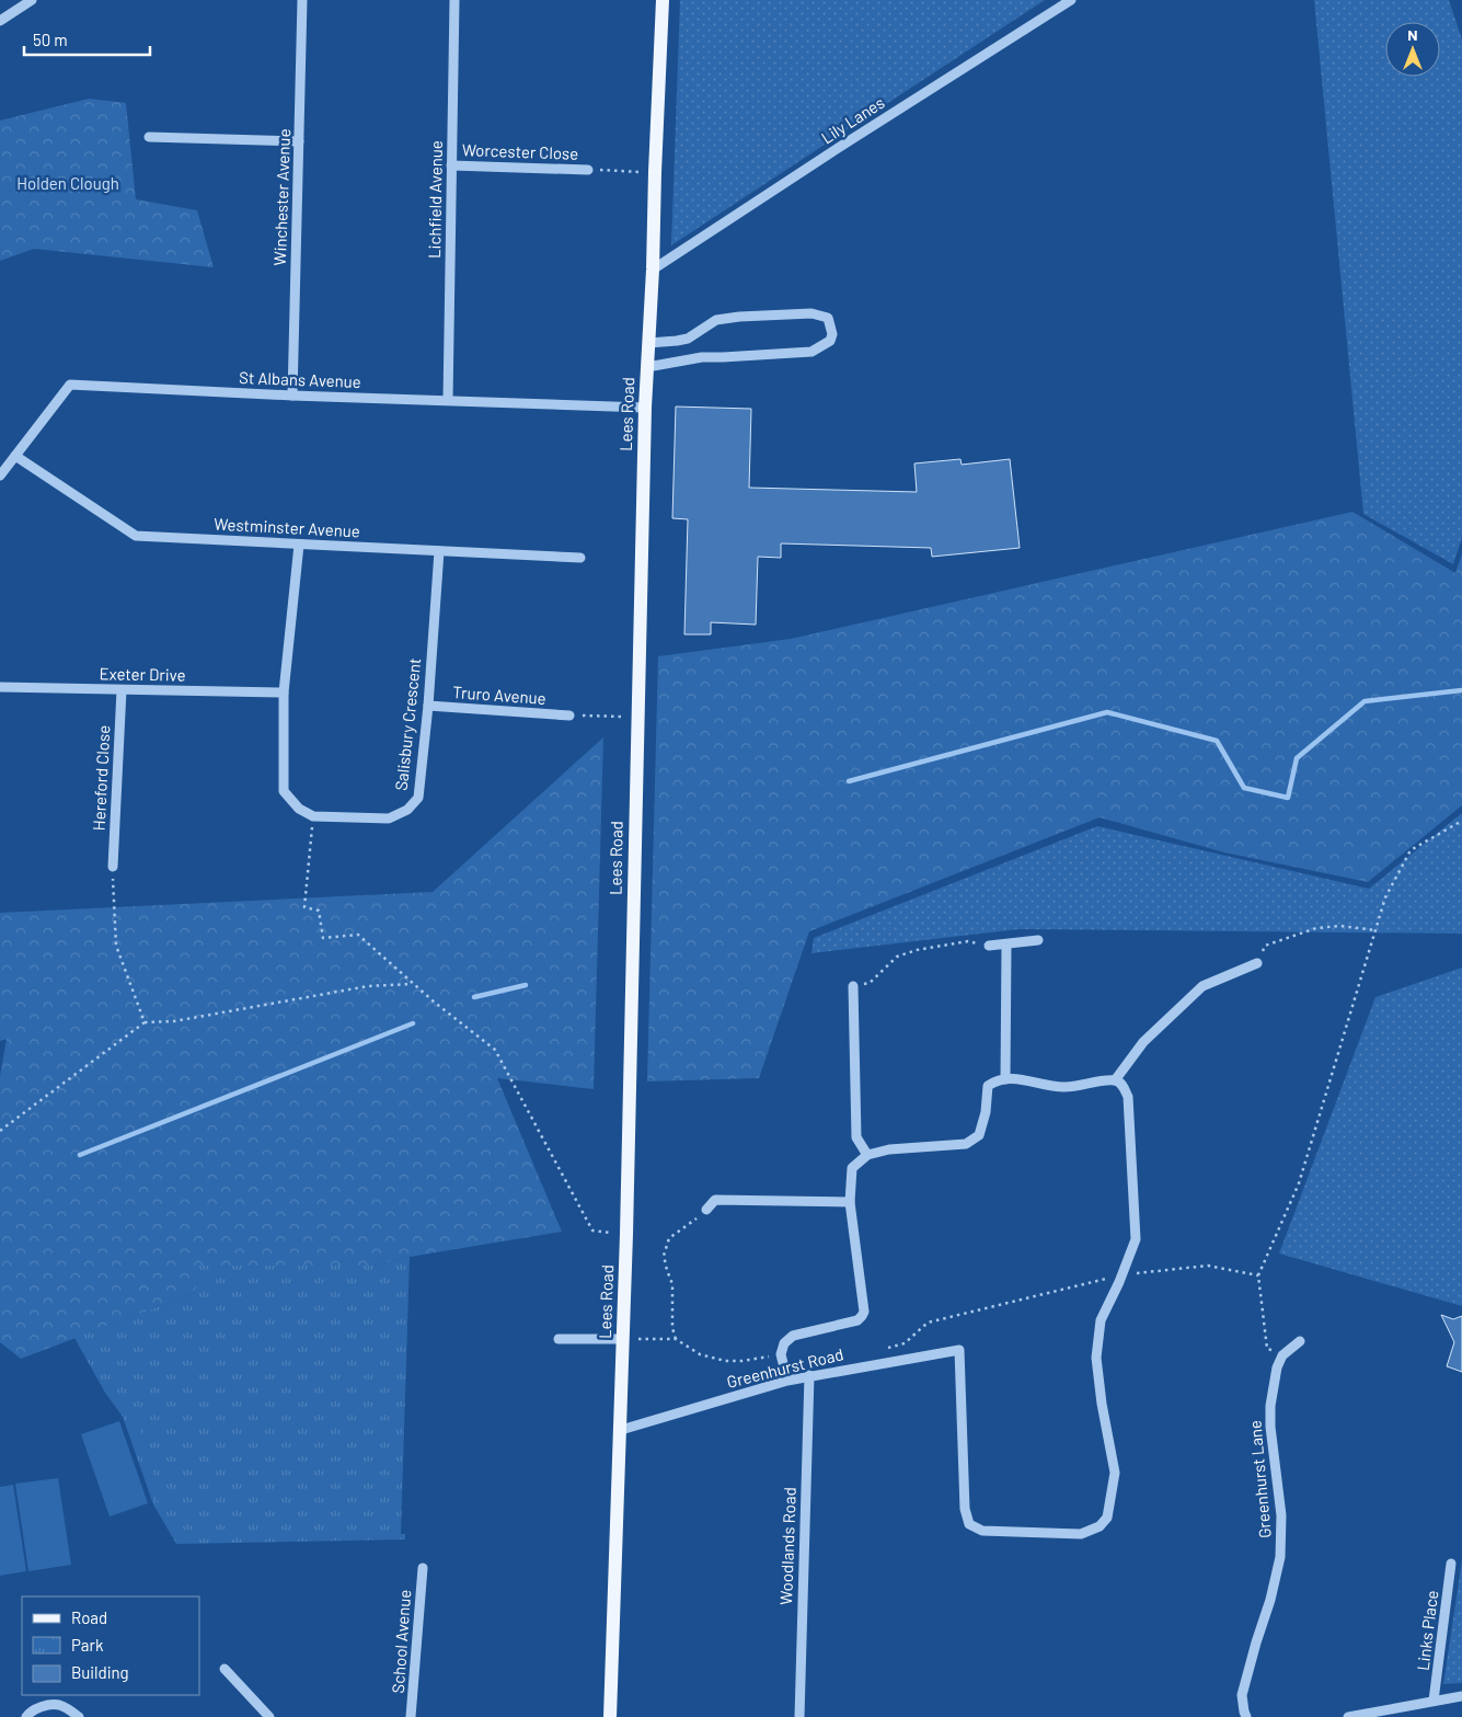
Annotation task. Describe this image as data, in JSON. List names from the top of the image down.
{
  "streets": {
    "main road": ["Lees Road"],
    "street": [
      "Lily Lanes",
      "Worcester Close",
      "Winchester Avenue",
      "Lichfield Avenue",
      "St Albans Avenue",
      "Westminster Avenue",
      "Exeter Drive",
      "Truro Avenue",
      "Salisbury Crescent",
      "Hereford Close",
      "Greenhurst Road",
      "Greenhurst Lane",
      "Woodlands Road",
      "Links Place",
      "School Avenue"
    ]
  },
  "crossings": [
    ["Lily Lanes", "Lees Road"],
    ["Worcester Close", "Lichfield Avenue"],
    ["Winchester Avenue", "St Albans Avenue"],
    ["Lichfield Avenue", "St Albans Avenue"],
    ["St Albans Avenue", "Lees Road"],
    ["St Albans Avenue", "Westminster Avenue"],
    ["Lees Road", "Greenhurst Road"],
    ["Westminster Avenue", "Salisbury Crescent"],
    ["Exeter Drive", "Hereford Close"],
    ["Truro Avenue", "Salisbury Crescent"],
    ["Greenhurst Road", "Woodlands Road"]
  ],
  "parks": ["Holden Clough"],
  "legend": ["Road", "Park", "Building"],
  "scale_bar": "50 m",
  "north": "top"
}
